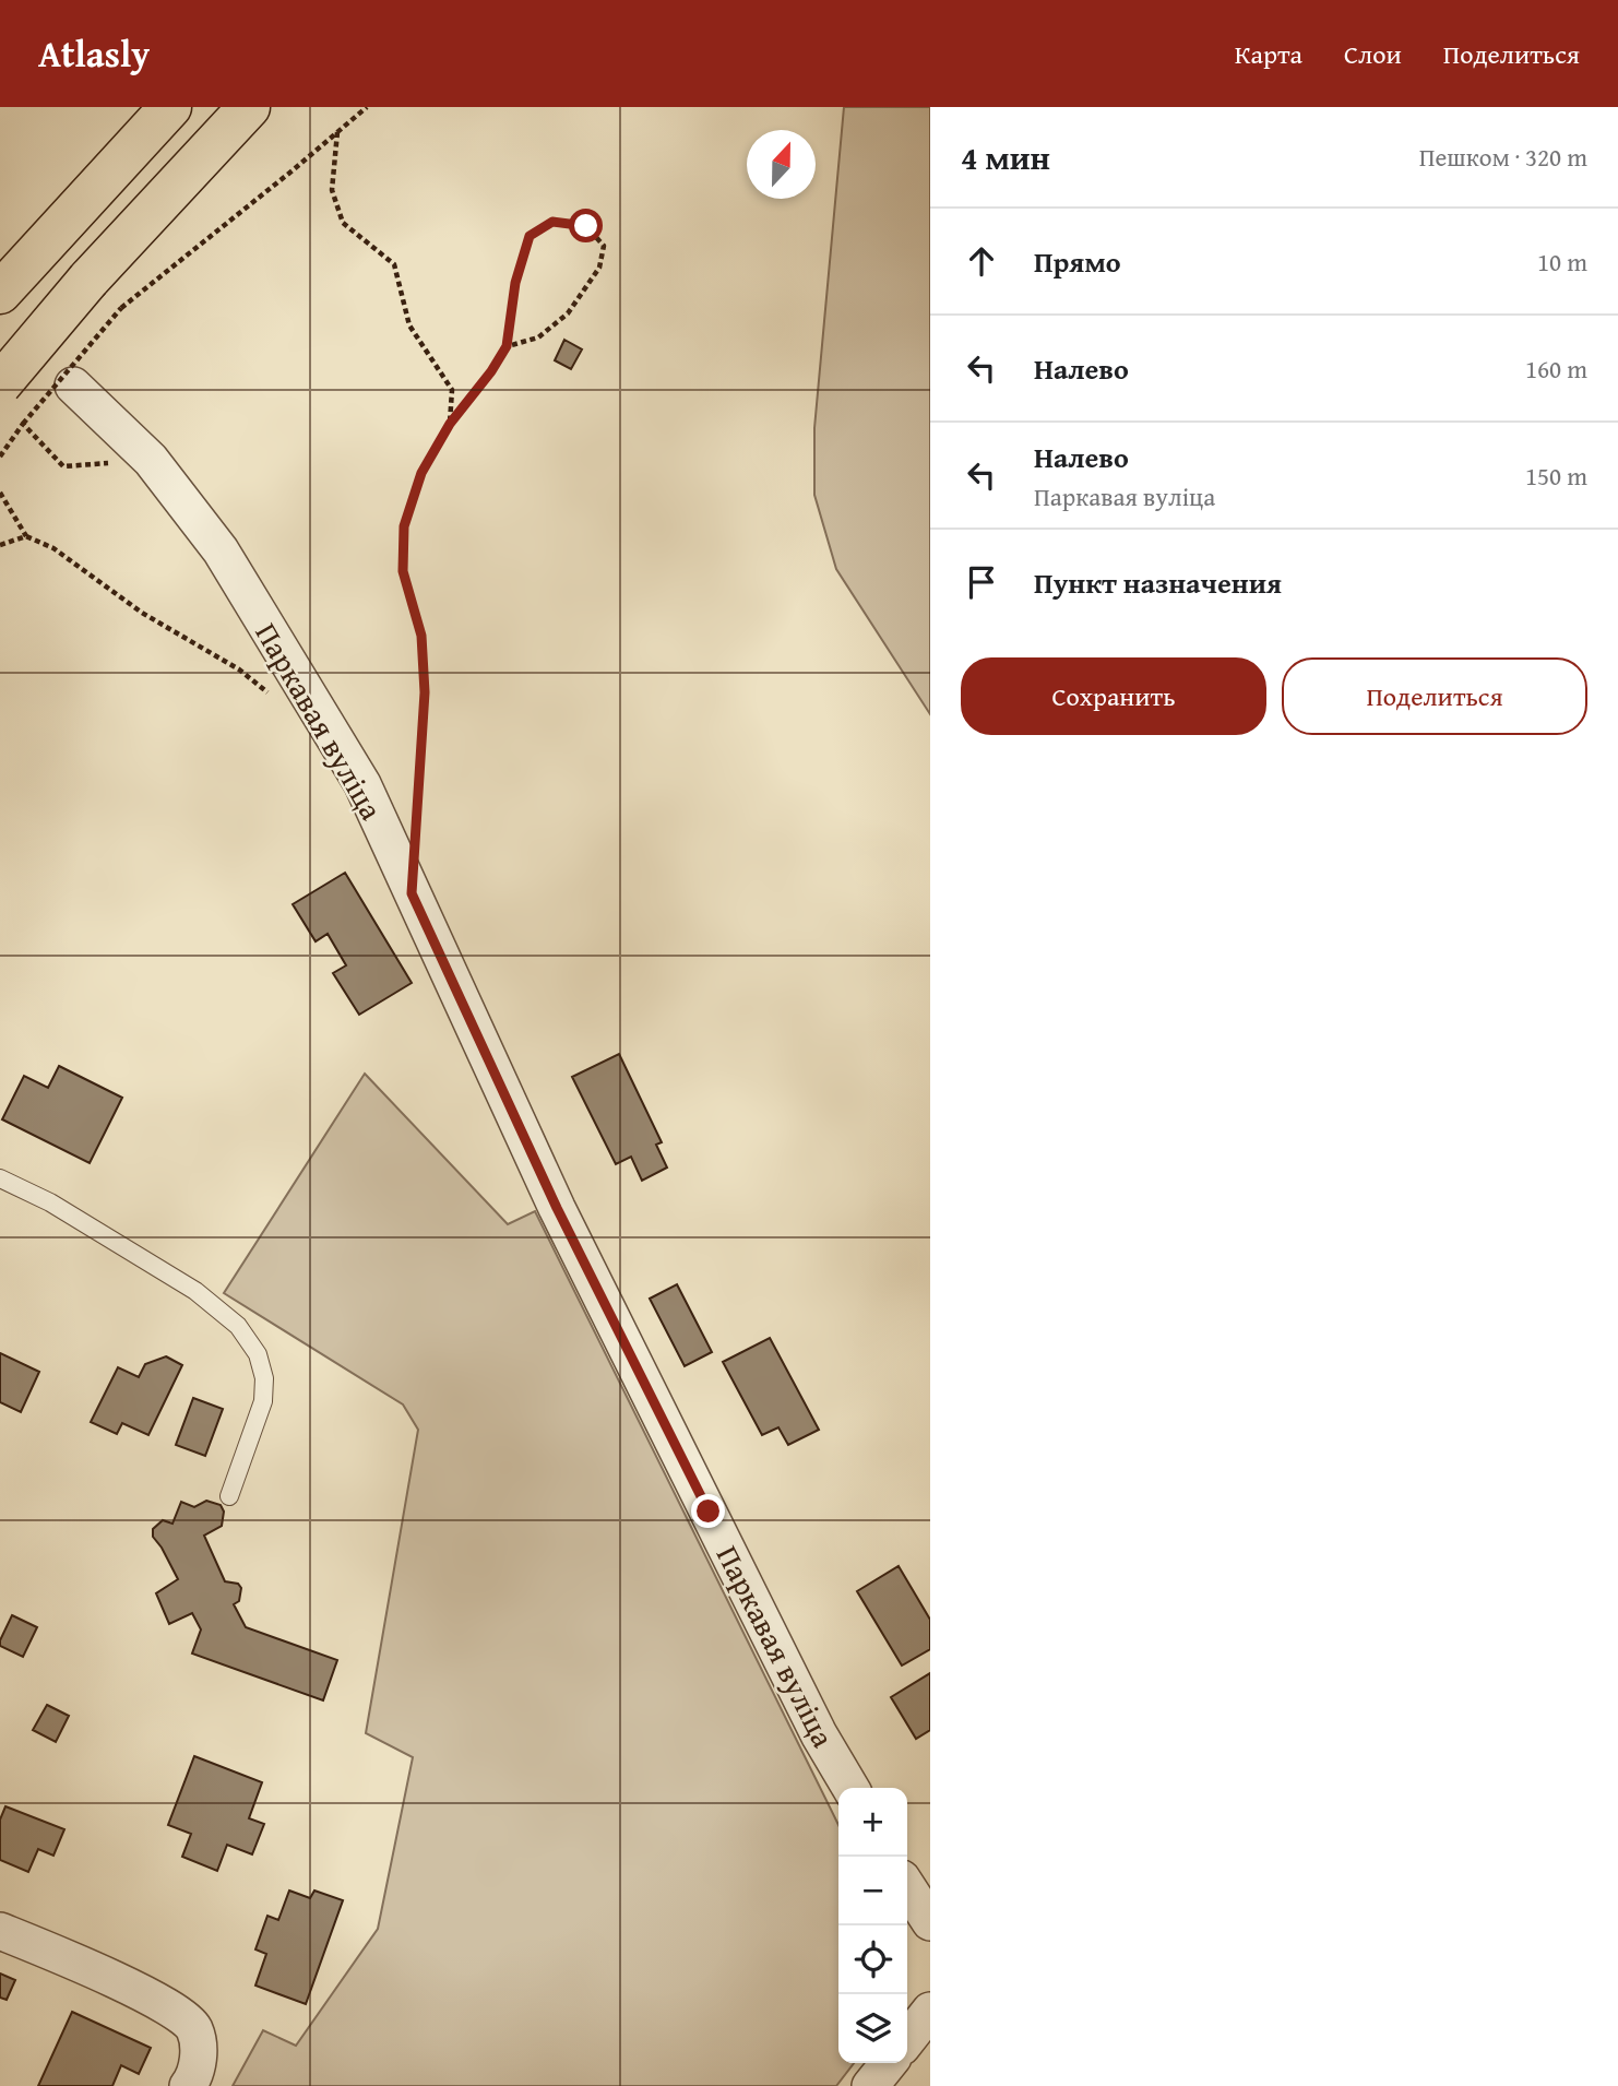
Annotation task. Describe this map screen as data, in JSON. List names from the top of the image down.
{
  "streets": {
    "street": ["Паркавая вуліца"]
  },
  "north": "top",
  "page": {
    "header": "Atlasly",
    "nav": ["Карта", "Слои", "Поделиться"],
    "heading": ["4 мин", "Пешком · 320 m"],
    "list": [
      ["Прямо", "10 m"],
      ["Налево", "160 m"],
      ["Налево", "Паркавая вуліца", "150 m"],
      "Пункт назначения"
    ],
    "buttons": ["Сохранить", "Поделиться"],
    "map_buttons": ["+", "−"]
  }
}
